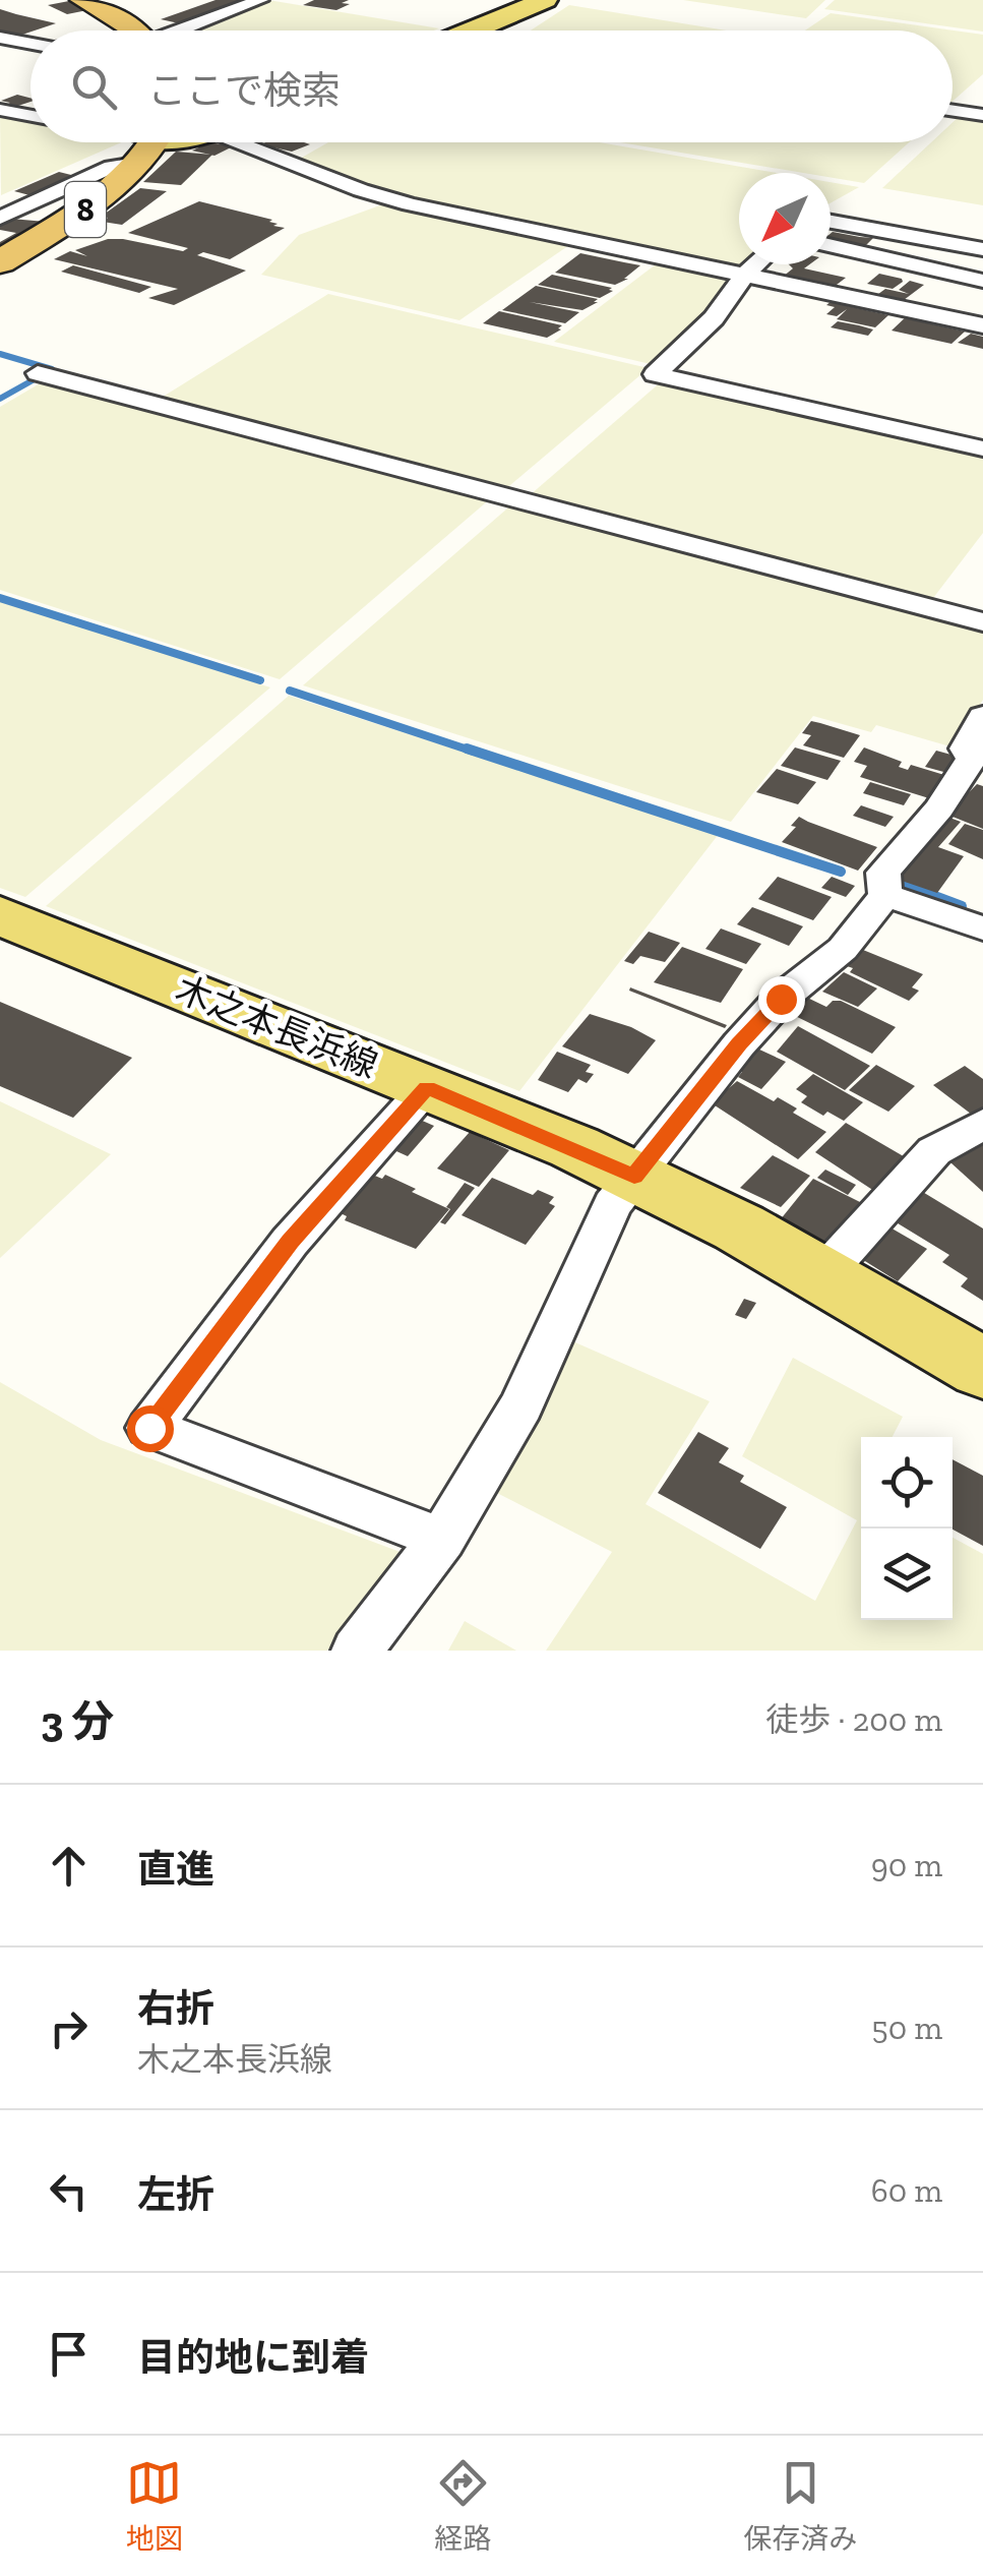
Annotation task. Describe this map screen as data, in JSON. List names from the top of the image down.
{
  "streets": {
    "highway": ["8"],
    "main road": ["木之本長浜線"]
  },
  "north": "bottom left",
  "page": {
    "search": "ここで検索",
    "heading": ["3 分", "徒歩 · 200 m"],
    "list": [
      ["直進", "90 m"],
      ["右折", "木之本長浜線", "50 m"],
      ["左折", "60 m"],
      "目的地に到着"
    ],
    "nav": ["地図", "経路", "保存済み"]
  }
}
